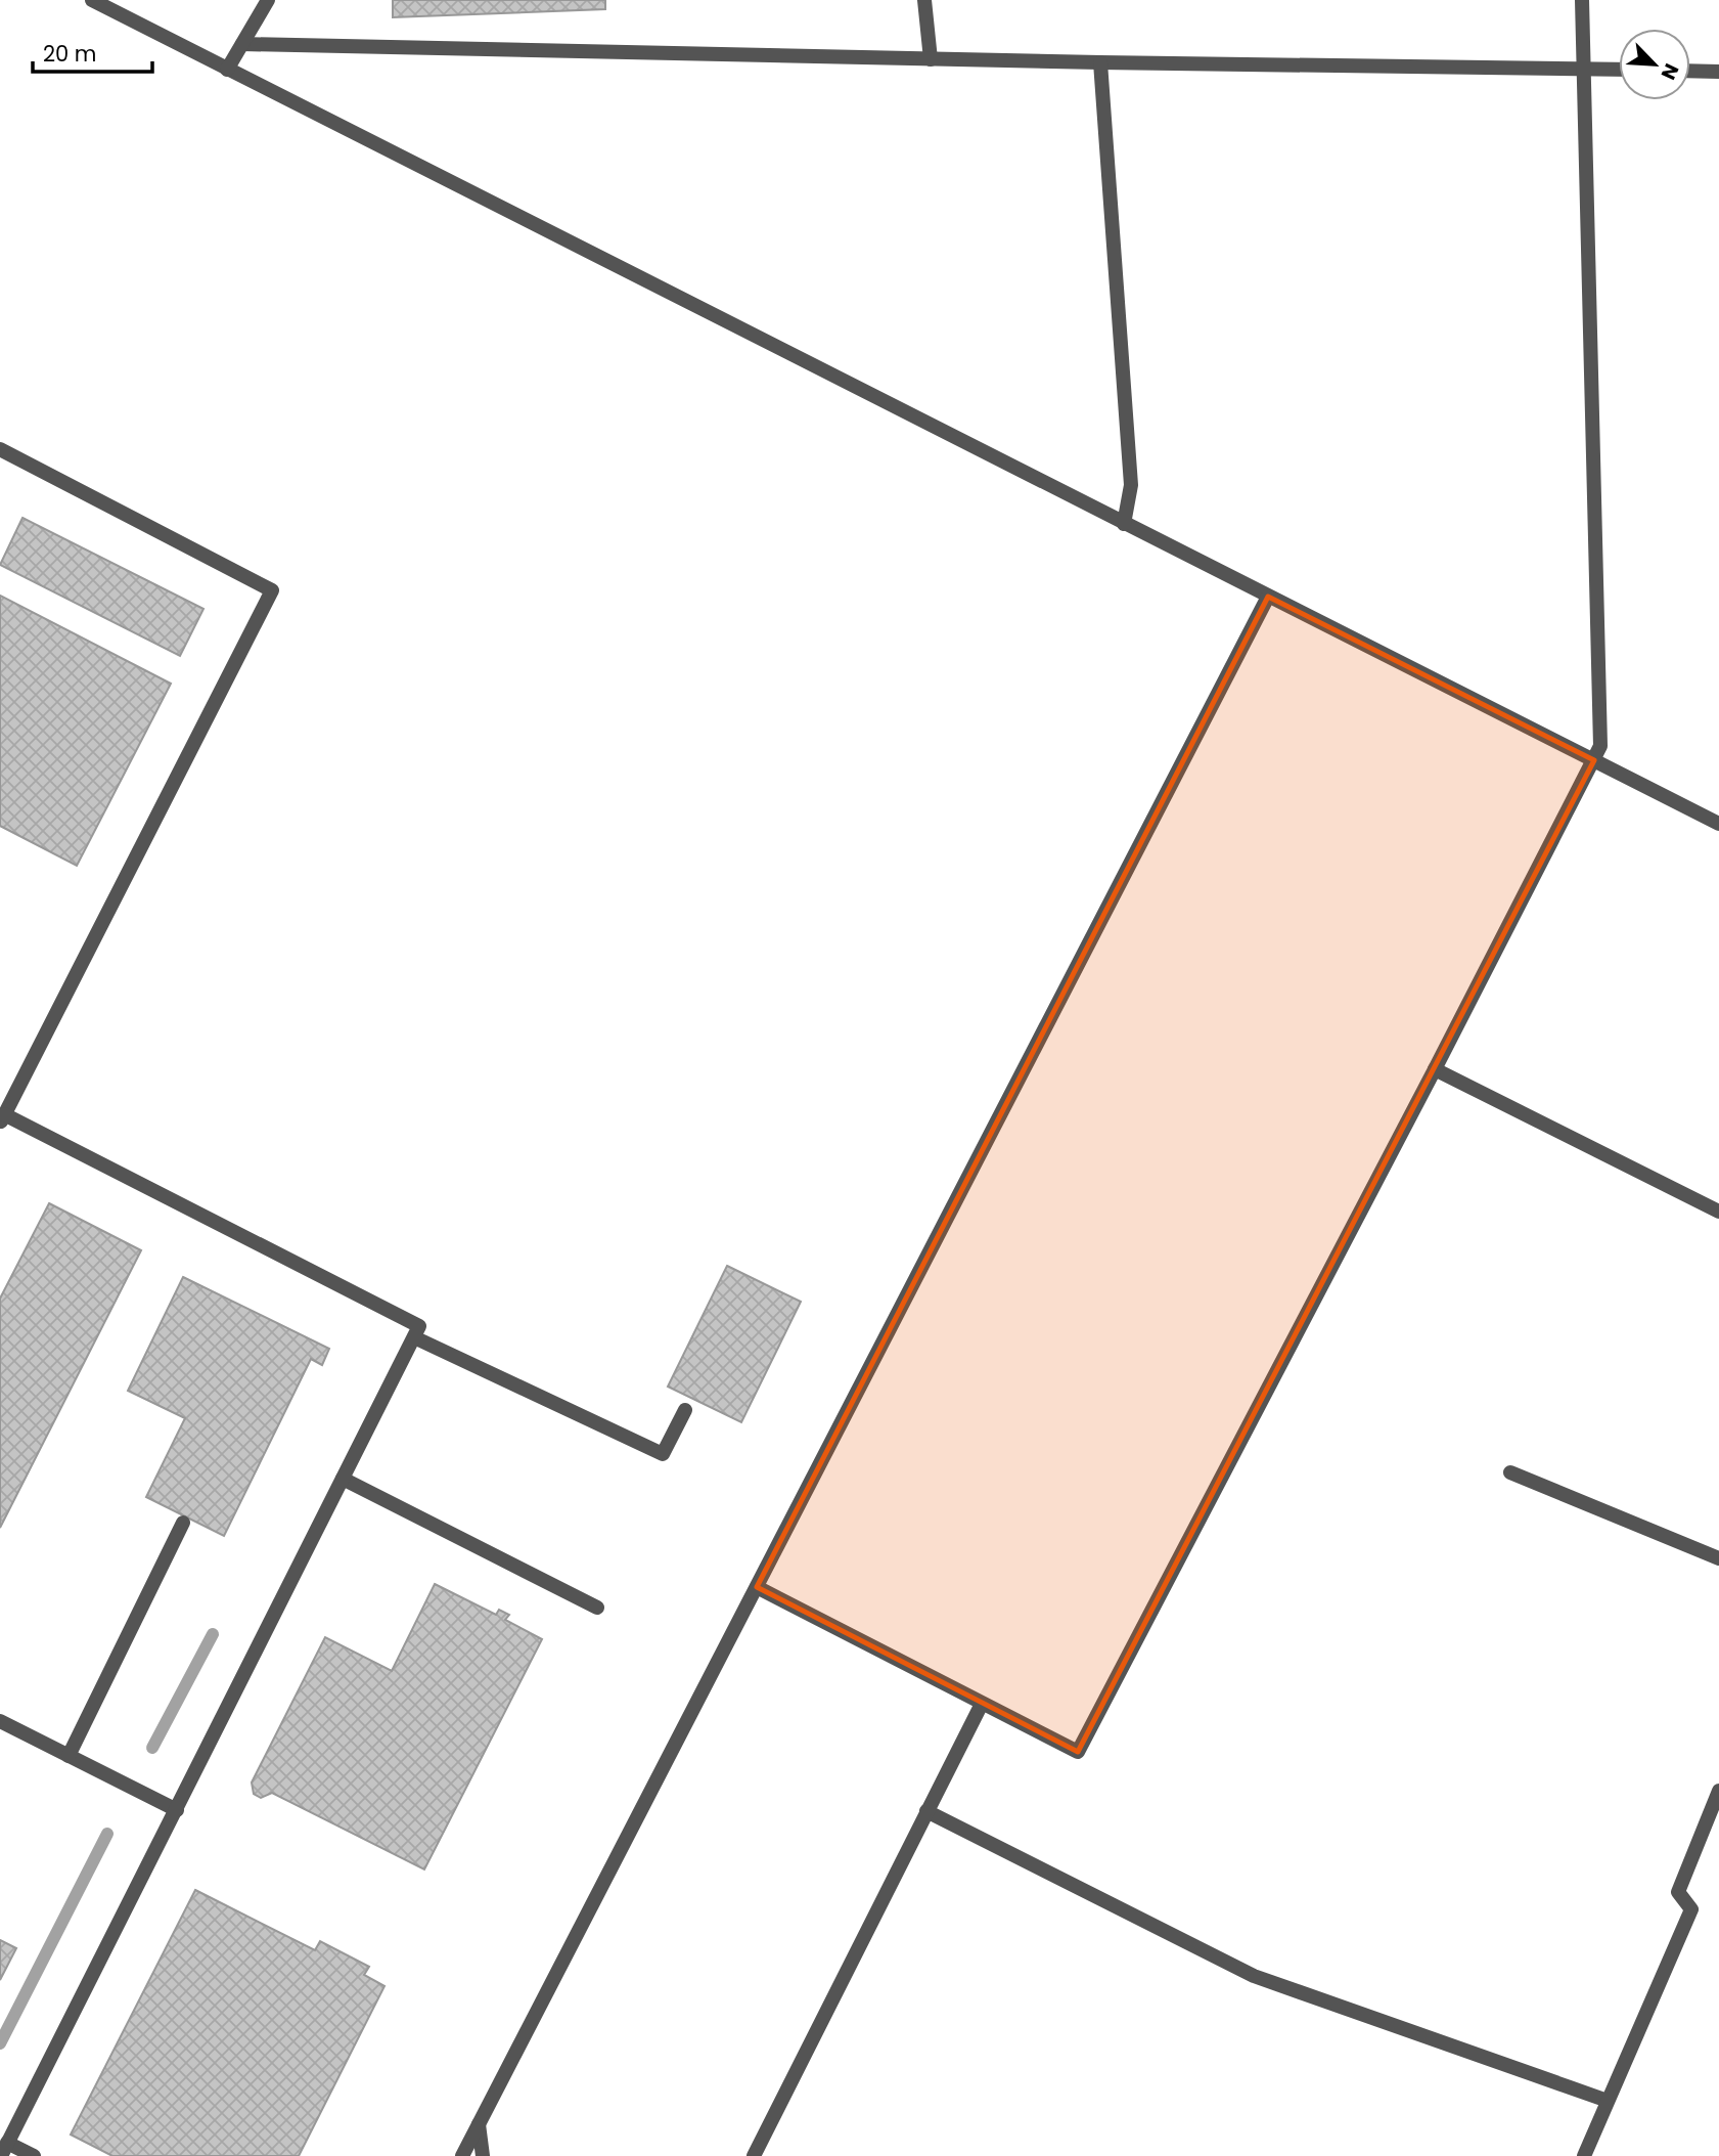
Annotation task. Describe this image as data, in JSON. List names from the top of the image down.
{
  "scale_bar": "20 m",
  "north": "bottom right"
}
